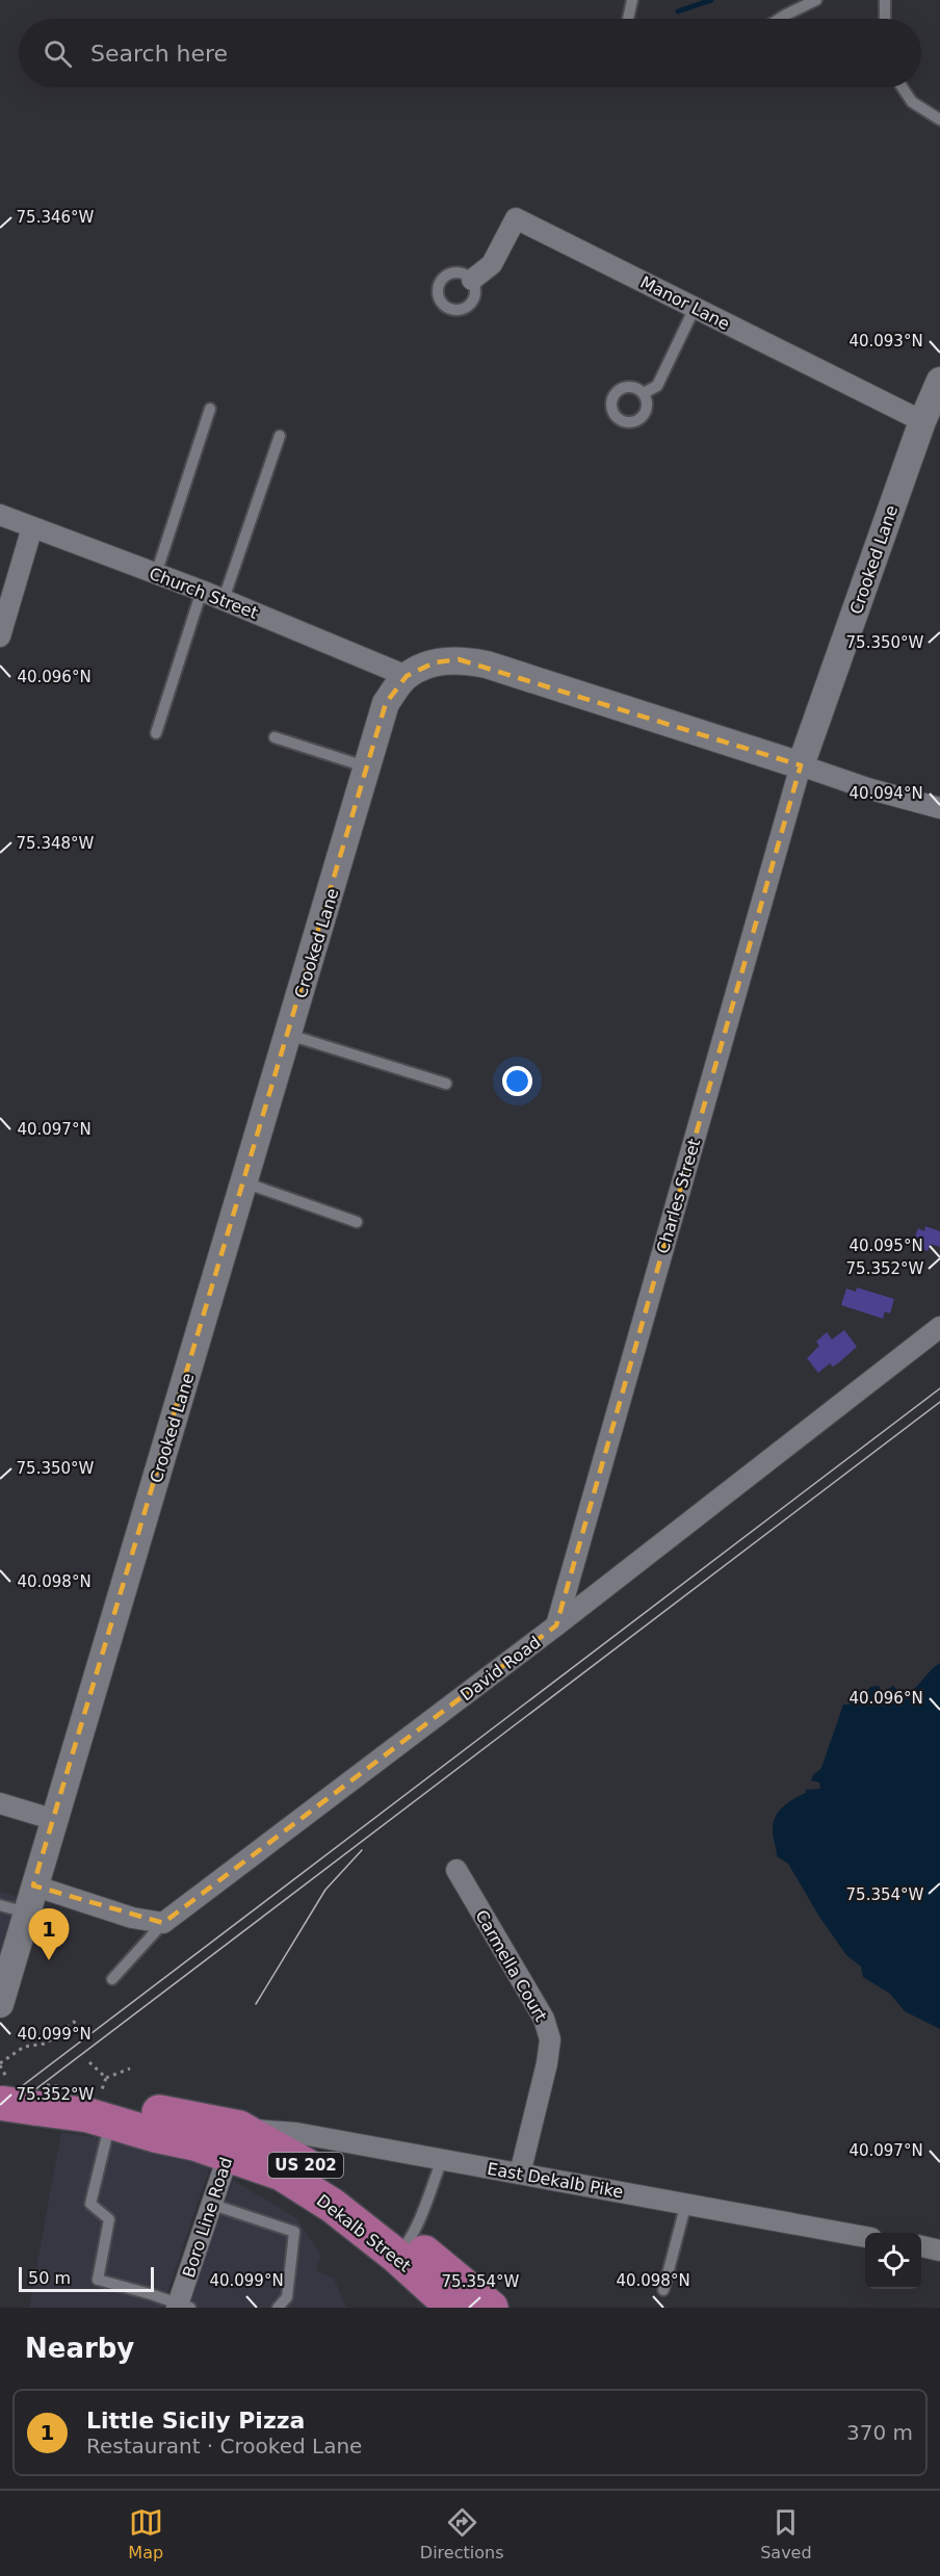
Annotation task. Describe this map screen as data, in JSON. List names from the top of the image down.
{
  "streets": {
    "highway": ["US 202", "Dekalb Street"],
    "street": [
      "Manor Lane",
      "Crooked Lane",
      "Church Street",
      "Charles Street",
      "David Road",
      "Carmella Court",
      "East Dekalb Pike",
      "Boro Line Road"
    ]
  },
  "crossings": [
    ["Manor Lane", "Crooked Lane"],
    ["Crooked Lane", "Church Street"],
    ["Crooked Lane", "Charles Street"],
    ["Charles Street", "David Road"],
    ["Carmella Court", "East Dekalb Pike"],
    ["East Dekalb Pike", "Boro Line Road"],
    ["East Dekalb Pike", "Dekalb Street"],
    ["Boro Line Road", "Dekalb Street"]
  ],
  "scale_bar": "50 m",
  "page": {
    "search": "Search here",
    "pins": "1",
    "scale": "50 m",
    "heading": "Nearby",
    "list": [
      {
        "mark": "1",
        "name": "Little Sicily Pizza",
        "note": "Restaurant · Crooked Lane",
        "value": "370 m"
      }
    ],
    "nav": ["Map", "Directions", "Saved"]
  },
  "coordinates": [
    "75.346°W",
    "40.093°N",
    "75.350°W",
    "40.096°N",
    "40.094°N",
    "75.348°W",
    "40.097°N",
    "40.095°N",
    "75.352°W",
    "40.098°N",
    "75.354°W",
    "40.099°N"
  ]
}
